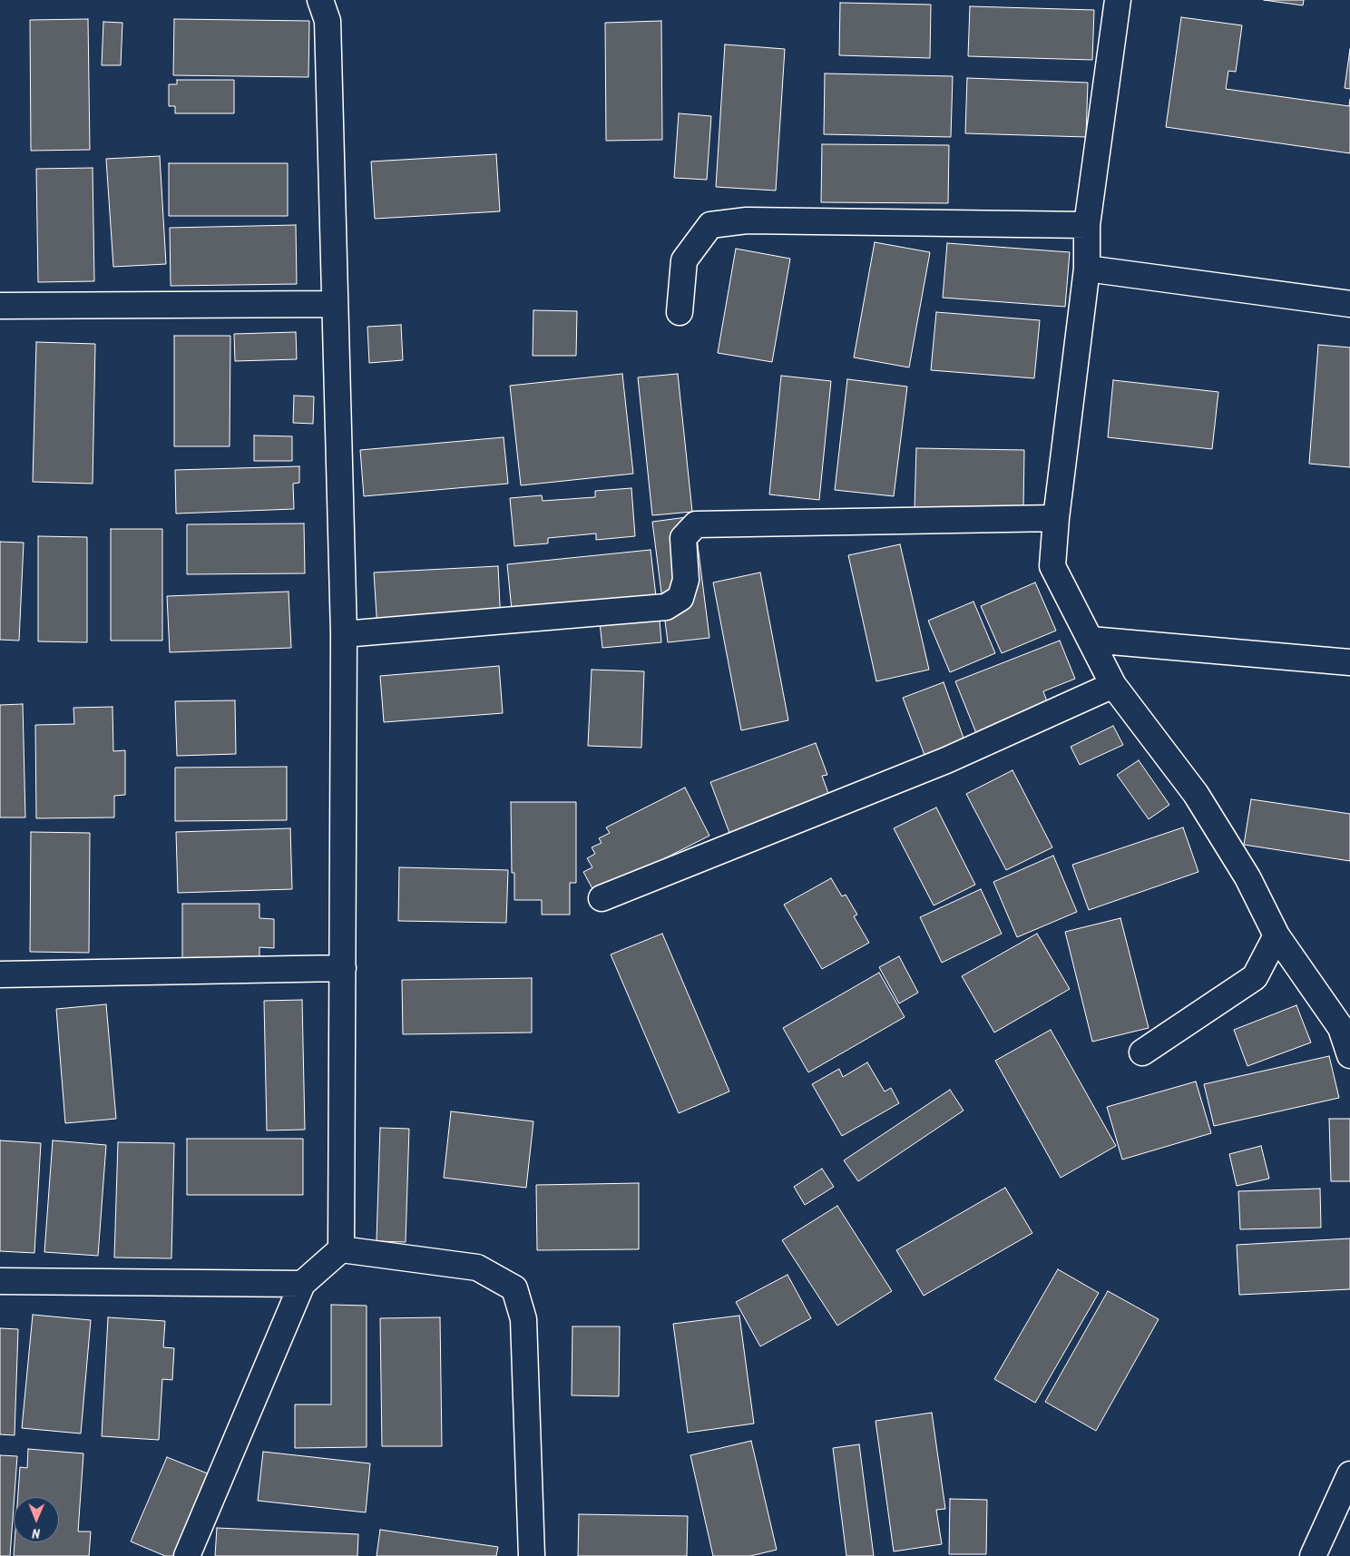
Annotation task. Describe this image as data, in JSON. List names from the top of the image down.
{
  "north": "bottom"
}
